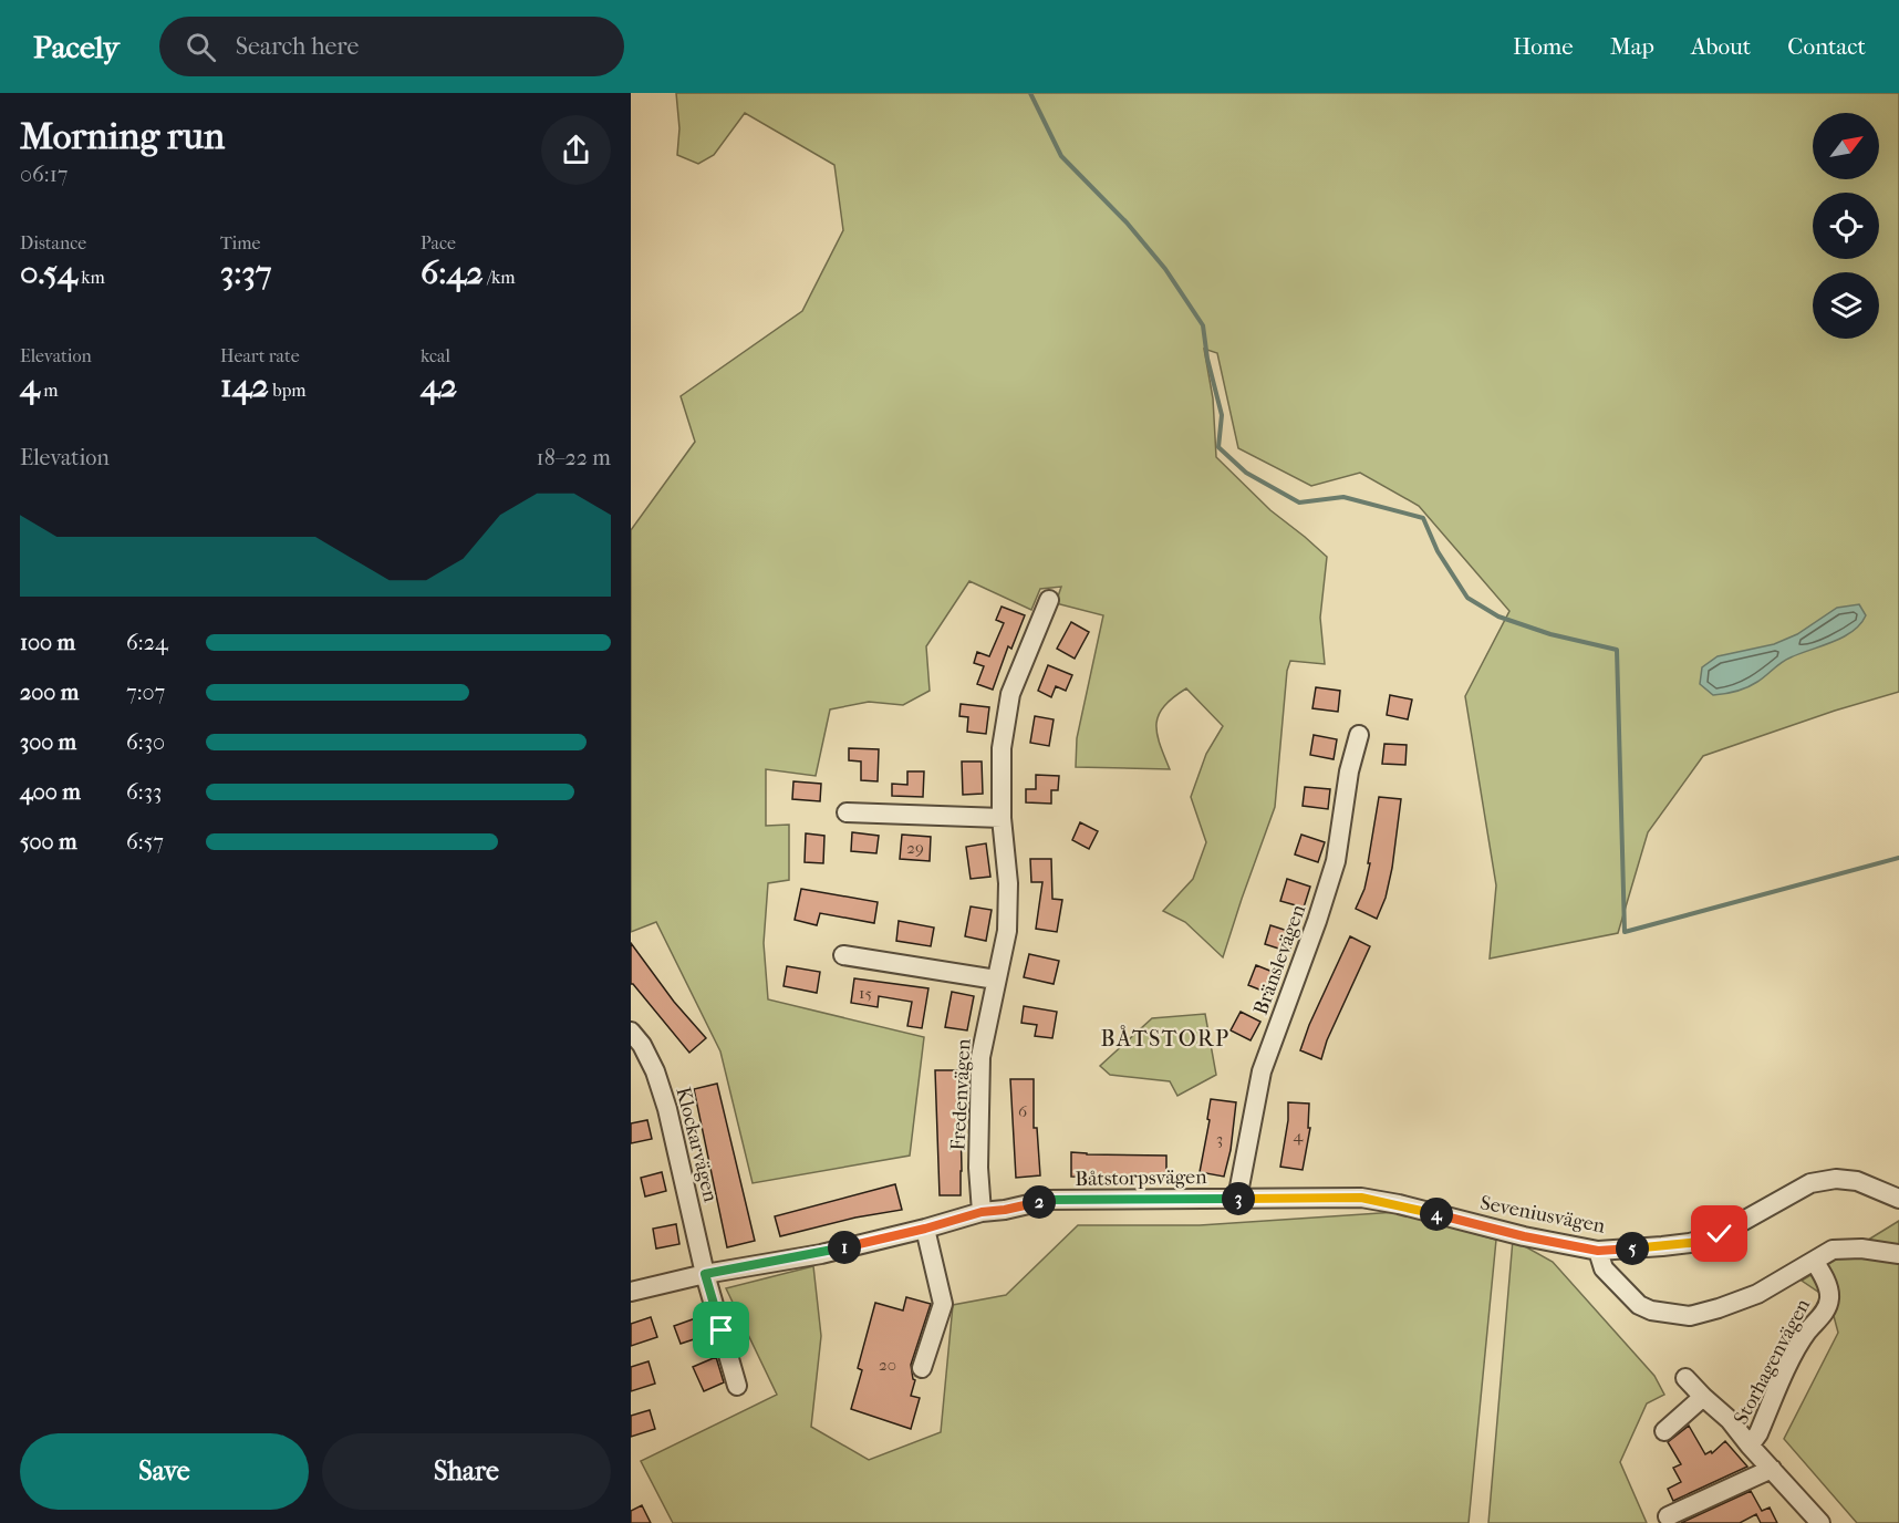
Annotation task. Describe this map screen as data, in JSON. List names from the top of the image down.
{
  "streets": {
    "street": [
      "Bränslevägen",
      "Fredenvägen",
      "Klockarvägen",
      "Båtstorpsvägen",
      "Seveniusvägen",
      "Storhagenvägen"
    ]
  },
  "crossings": [
    ["Bränslevägen", "Båtstorpsvägen"],
    ["Fredenvägen", "Båtstorpsvägen"],
    ["Klockarvägen", "Båtstorpsvägen"],
    ["Båtstorpsvägen", "Seveniusvägen"],
    ["Seveniusvägen", "Storhagenvägen"]
  ],
  "districts": ["BÅTSTORP"],
  "house_numbers": [
    "29",
    "15",
    "6",
    "4",
    "3",
    "20"
  ],
  "north": "top right",
  "page": {
    "header": "Pacely",
    "search": "Search here",
    "nav": [
      "Home",
      "Map",
      "About",
      "Contact"
    ],
    "heading": ["Morning run", "06:17"],
    "stats": [
      ["Distance", "0.54 km"],
      ["Time", "3:37"],
      ["Pace", "6:42 /km"],
      ["Elevation", "4 m"],
      ["Heart rate", "142 bpm"],
      ["kcal", "42"]
    ],
    "chart": ["Elevation", "18–22 m"],
    "list": [
      {
        "name": "100 m",
        "note": "6:24"
      },
      {
        "name": "200 m",
        "note": "7:07"
      },
      {
        "name": "300 m",
        "note": "6:30"
      },
      {
        "name": "400 m",
        "note": "6:33"
      },
      {
        "name": "500 m",
        "note": "6:57"
      }
    ],
    "pins": [
      "3",
      "2",
      "4",
      "1",
      "5"
    ],
    "buttons": ["Save", "Share"]
  }
}
